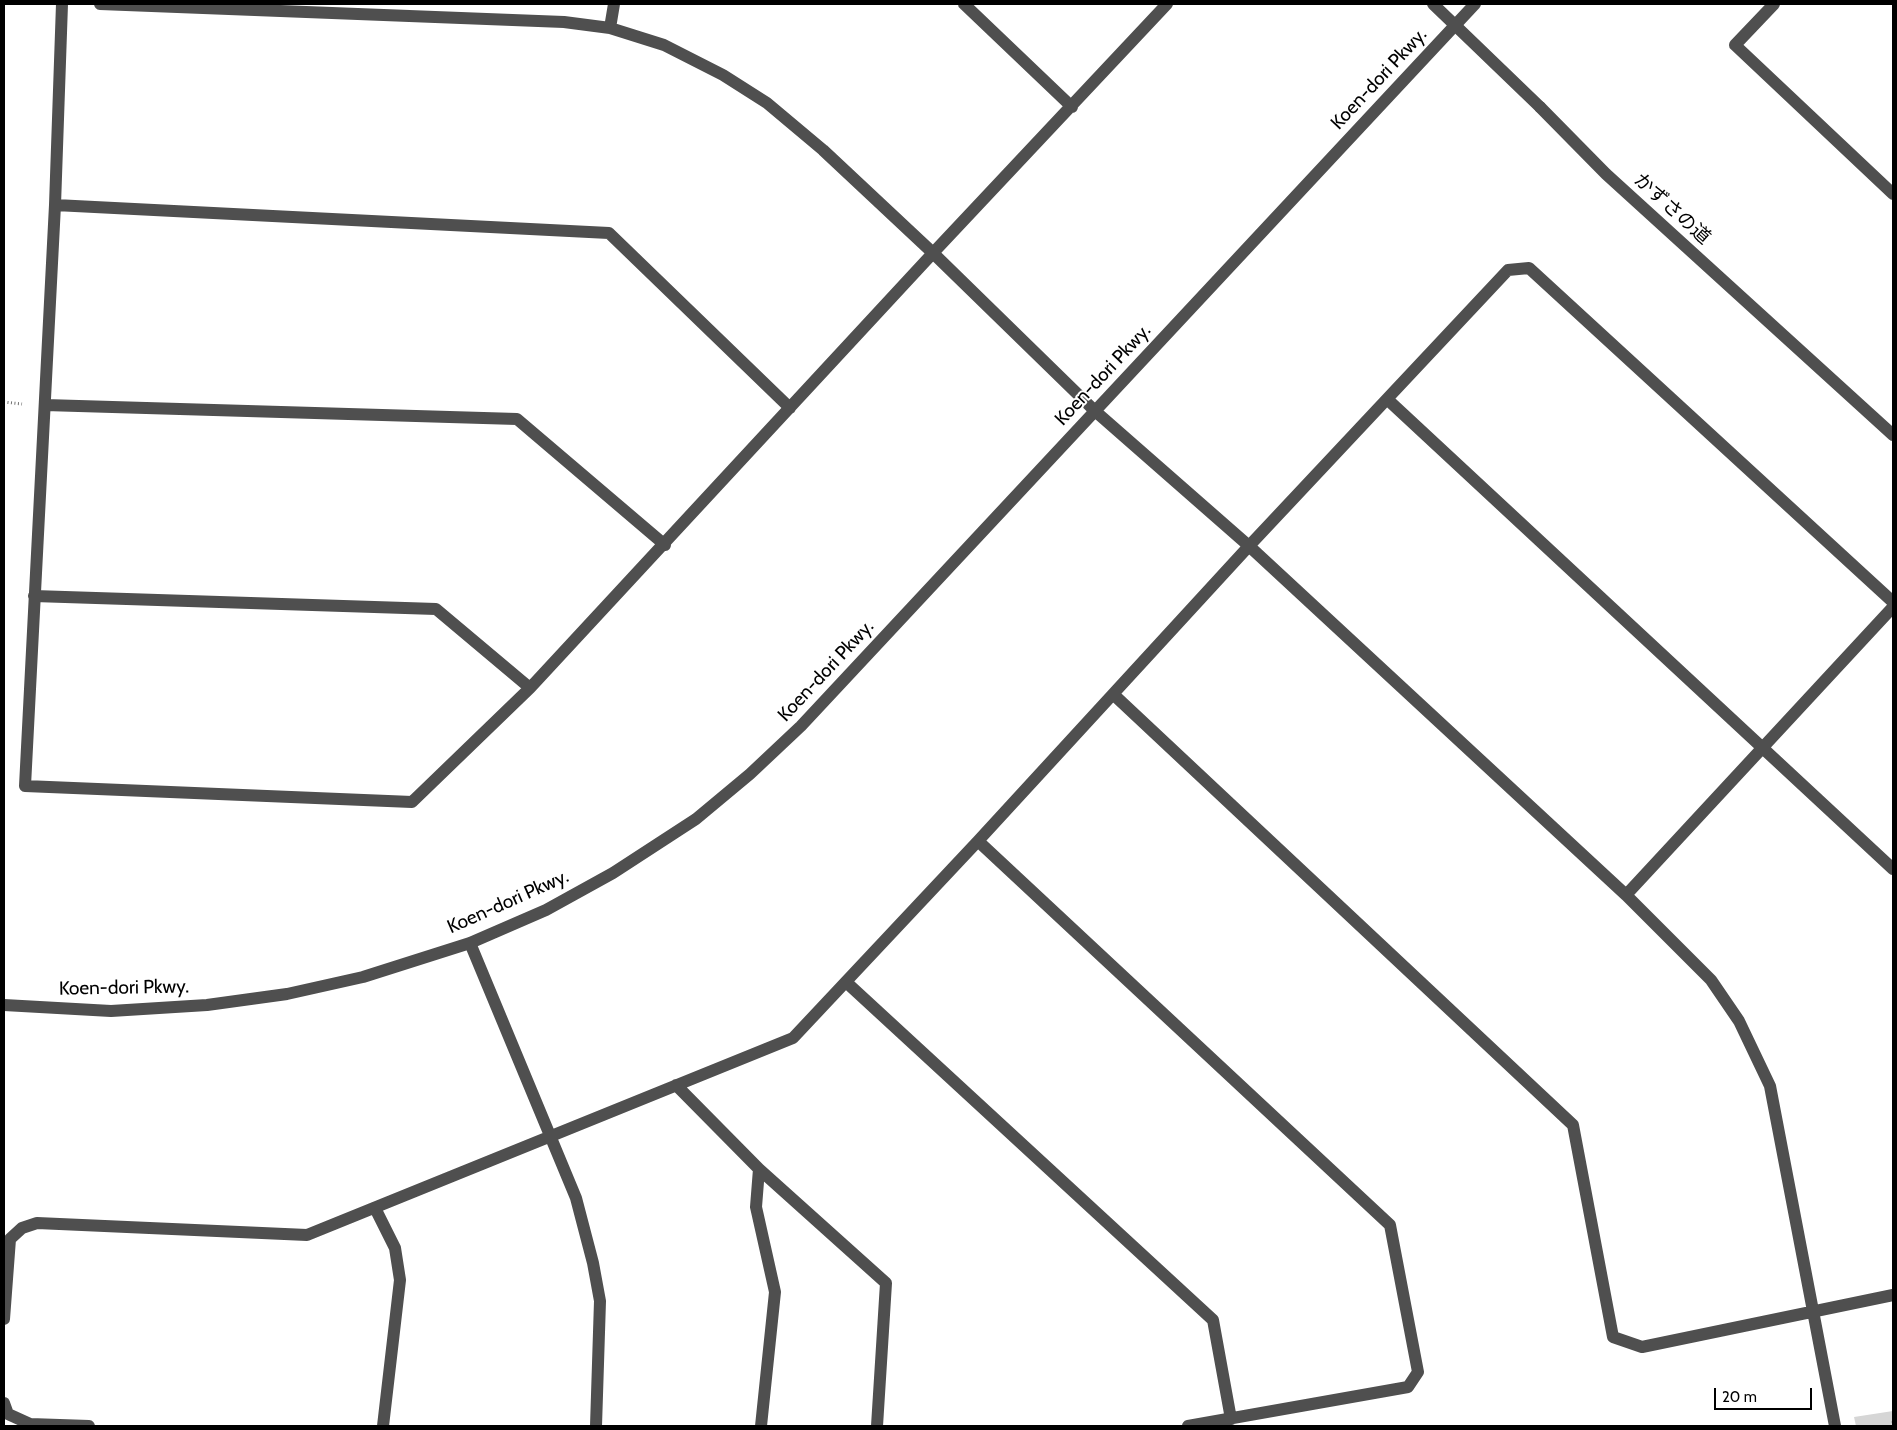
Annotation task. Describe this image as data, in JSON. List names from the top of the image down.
{
  "streets": {
    "street": ["Koen-dori Pkwy.", "かずさの道"]
  },
  "scale_bar": "20 m"
}
